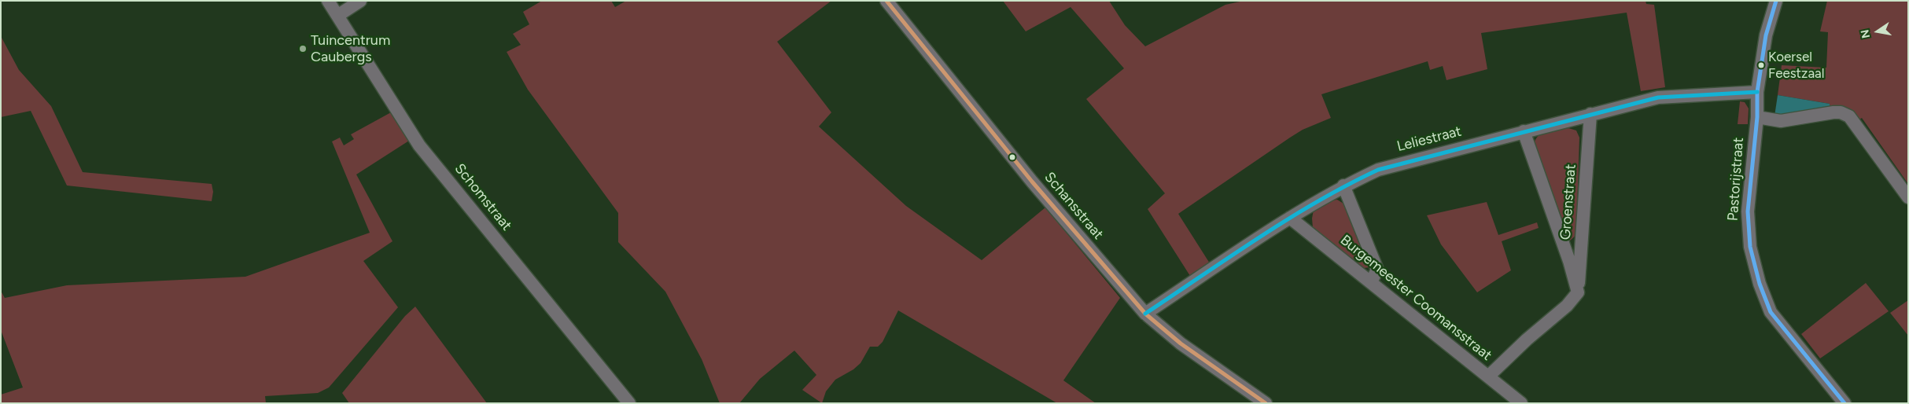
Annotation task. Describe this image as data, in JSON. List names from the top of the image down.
{
  "streets": {
    "street": [
      "Leliestraat",
      "Pastorijstraat",
      "Schomstraat",
      "Groenstraat",
      "Schansstraat",
      "Burgemeester Coomansstraat"
    ]
  },
  "crossings": [
    ["Leliestraat", "Pastorijstraat"],
    ["Leliestraat", "Groenstraat"],
    ["Leliestraat", "Schansstraat"],
    ["Leliestraat", "Burgemeester Coomansstraat"]
  ],
  "places": ["Tuincentrum Caubergs", "Koersel Feestzaal"],
  "north": "left"
}
